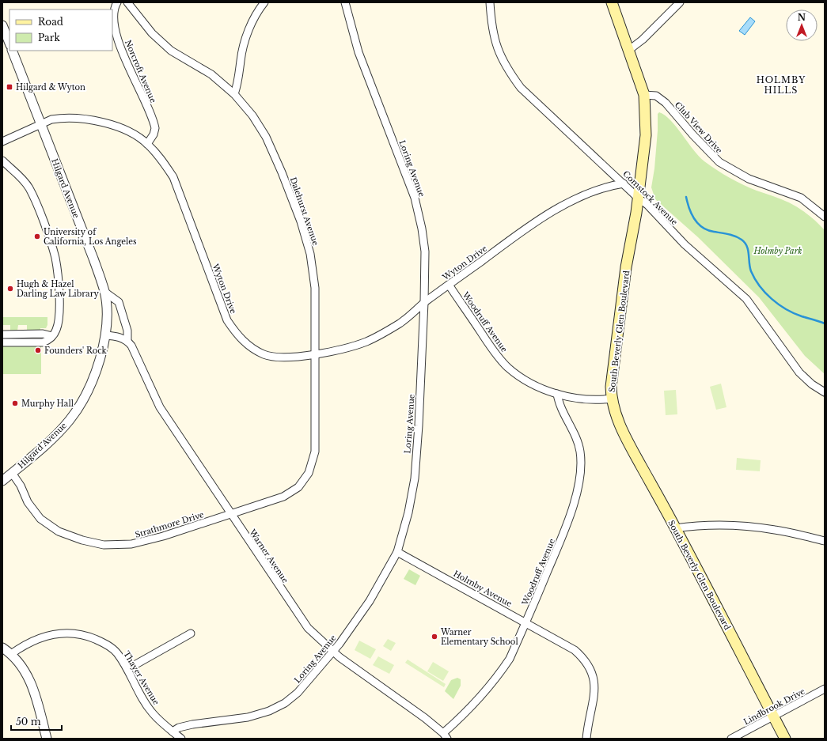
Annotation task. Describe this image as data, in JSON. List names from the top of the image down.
{
  "streets": {
    "main road": ["South Beverly Glen Boulevard"],
    "street": [
      "Norcroft Avenue",
      "Club View Drive",
      "Loring Avenue",
      "Hilgard Avenue",
      "Comstock Avenue",
      "Dalehurst Avenue",
      "Wyton Drive",
      "Woodruff Avenue",
      "Strathmore Drive",
      "Warner Avenue",
      "Holmby Avenue",
      "Thayer Avenue",
      "Lindbrook Drive"
    ]
  },
  "crossings": [
    ["Norcroft Avenue", "Wyton Drive"],
    ["Club View Drive", "South Beverly Glen Boulevard"],
    ["Loring Avenue", "Wyton Drive"],
    ["Loring Avenue", "Warner Avenue"],
    ["Loring Avenue", "Holmby Avenue"],
    ["Loring Avenue", "Thayer Avenue"],
    ["Hilgard Avenue", "Wyton Drive"],
    ["Hilgard Avenue", "Strathmore Drive"],
    ["Comstock Avenue", "Wyton Drive"],
    ["Comstock Avenue", "South Beverly Glen Boulevard"],
    ["Dalehurst Avenue", "Wyton Drive"],
    ["Dalehurst Avenue", "Strathmore Drive"],
    ["Dalehurst Avenue", "Warner Avenue"],
    ["Wyton Drive", "Woodruff Avenue"],
    ["Woodruff Avenue", "South Beverly Glen Boulevard"],
    ["Woodruff Avenue", "Warner Avenue"],
    ["Woodruff Avenue", "Holmby Avenue"],
    ["South Beverly Glen Boulevard", "Lindbrook Drive"],
    ["Strathmore Drive", "Warner Avenue"]
  ],
  "districts": ["HOLMBY HILLS"],
  "parks": ["Holmby Park"],
  "places": {
    "transit": ["Hilgard & Wyton"],
    "other": [
      "University of California, Los Angeles",
      "Hugh & Hazel Darling Law Library",
      "Founders' Rock",
      "Murphy Hall",
      "Warner Elementary School"
    ]
  },
  "legend": ["Road", "Park"],
  "scale_bar": "50 m",
  "north": "top"
}
